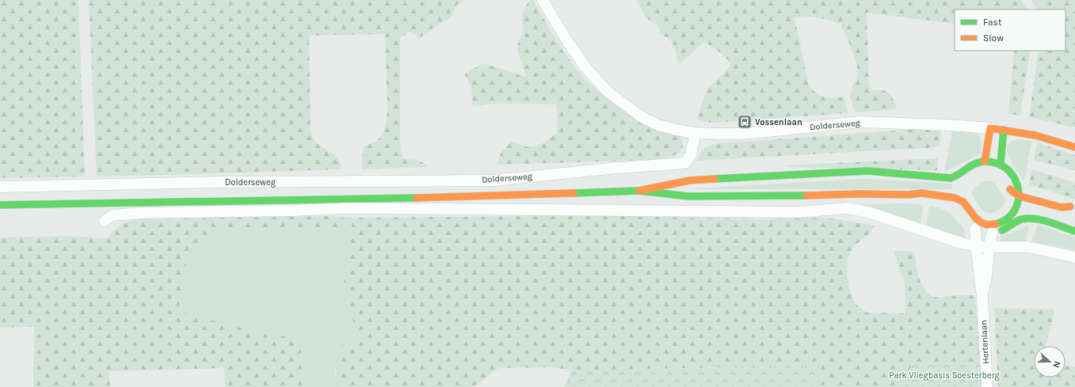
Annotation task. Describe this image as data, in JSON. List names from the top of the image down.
{
  "streets": {
    "main road": ["Dolderseweg"],
    "street": ["Hertenlaan"]
  },
  "crossings": [
    ["Dolderseweg", "Hertenlaan"]
  ],
  "parks": ["Park Vliegbasis Soesterberg"],
  "places": {
    "bus stop": ["Vossenlaan"]
  },
  "legend": ["Fast", "Slow"],
  "north": "right"
}
